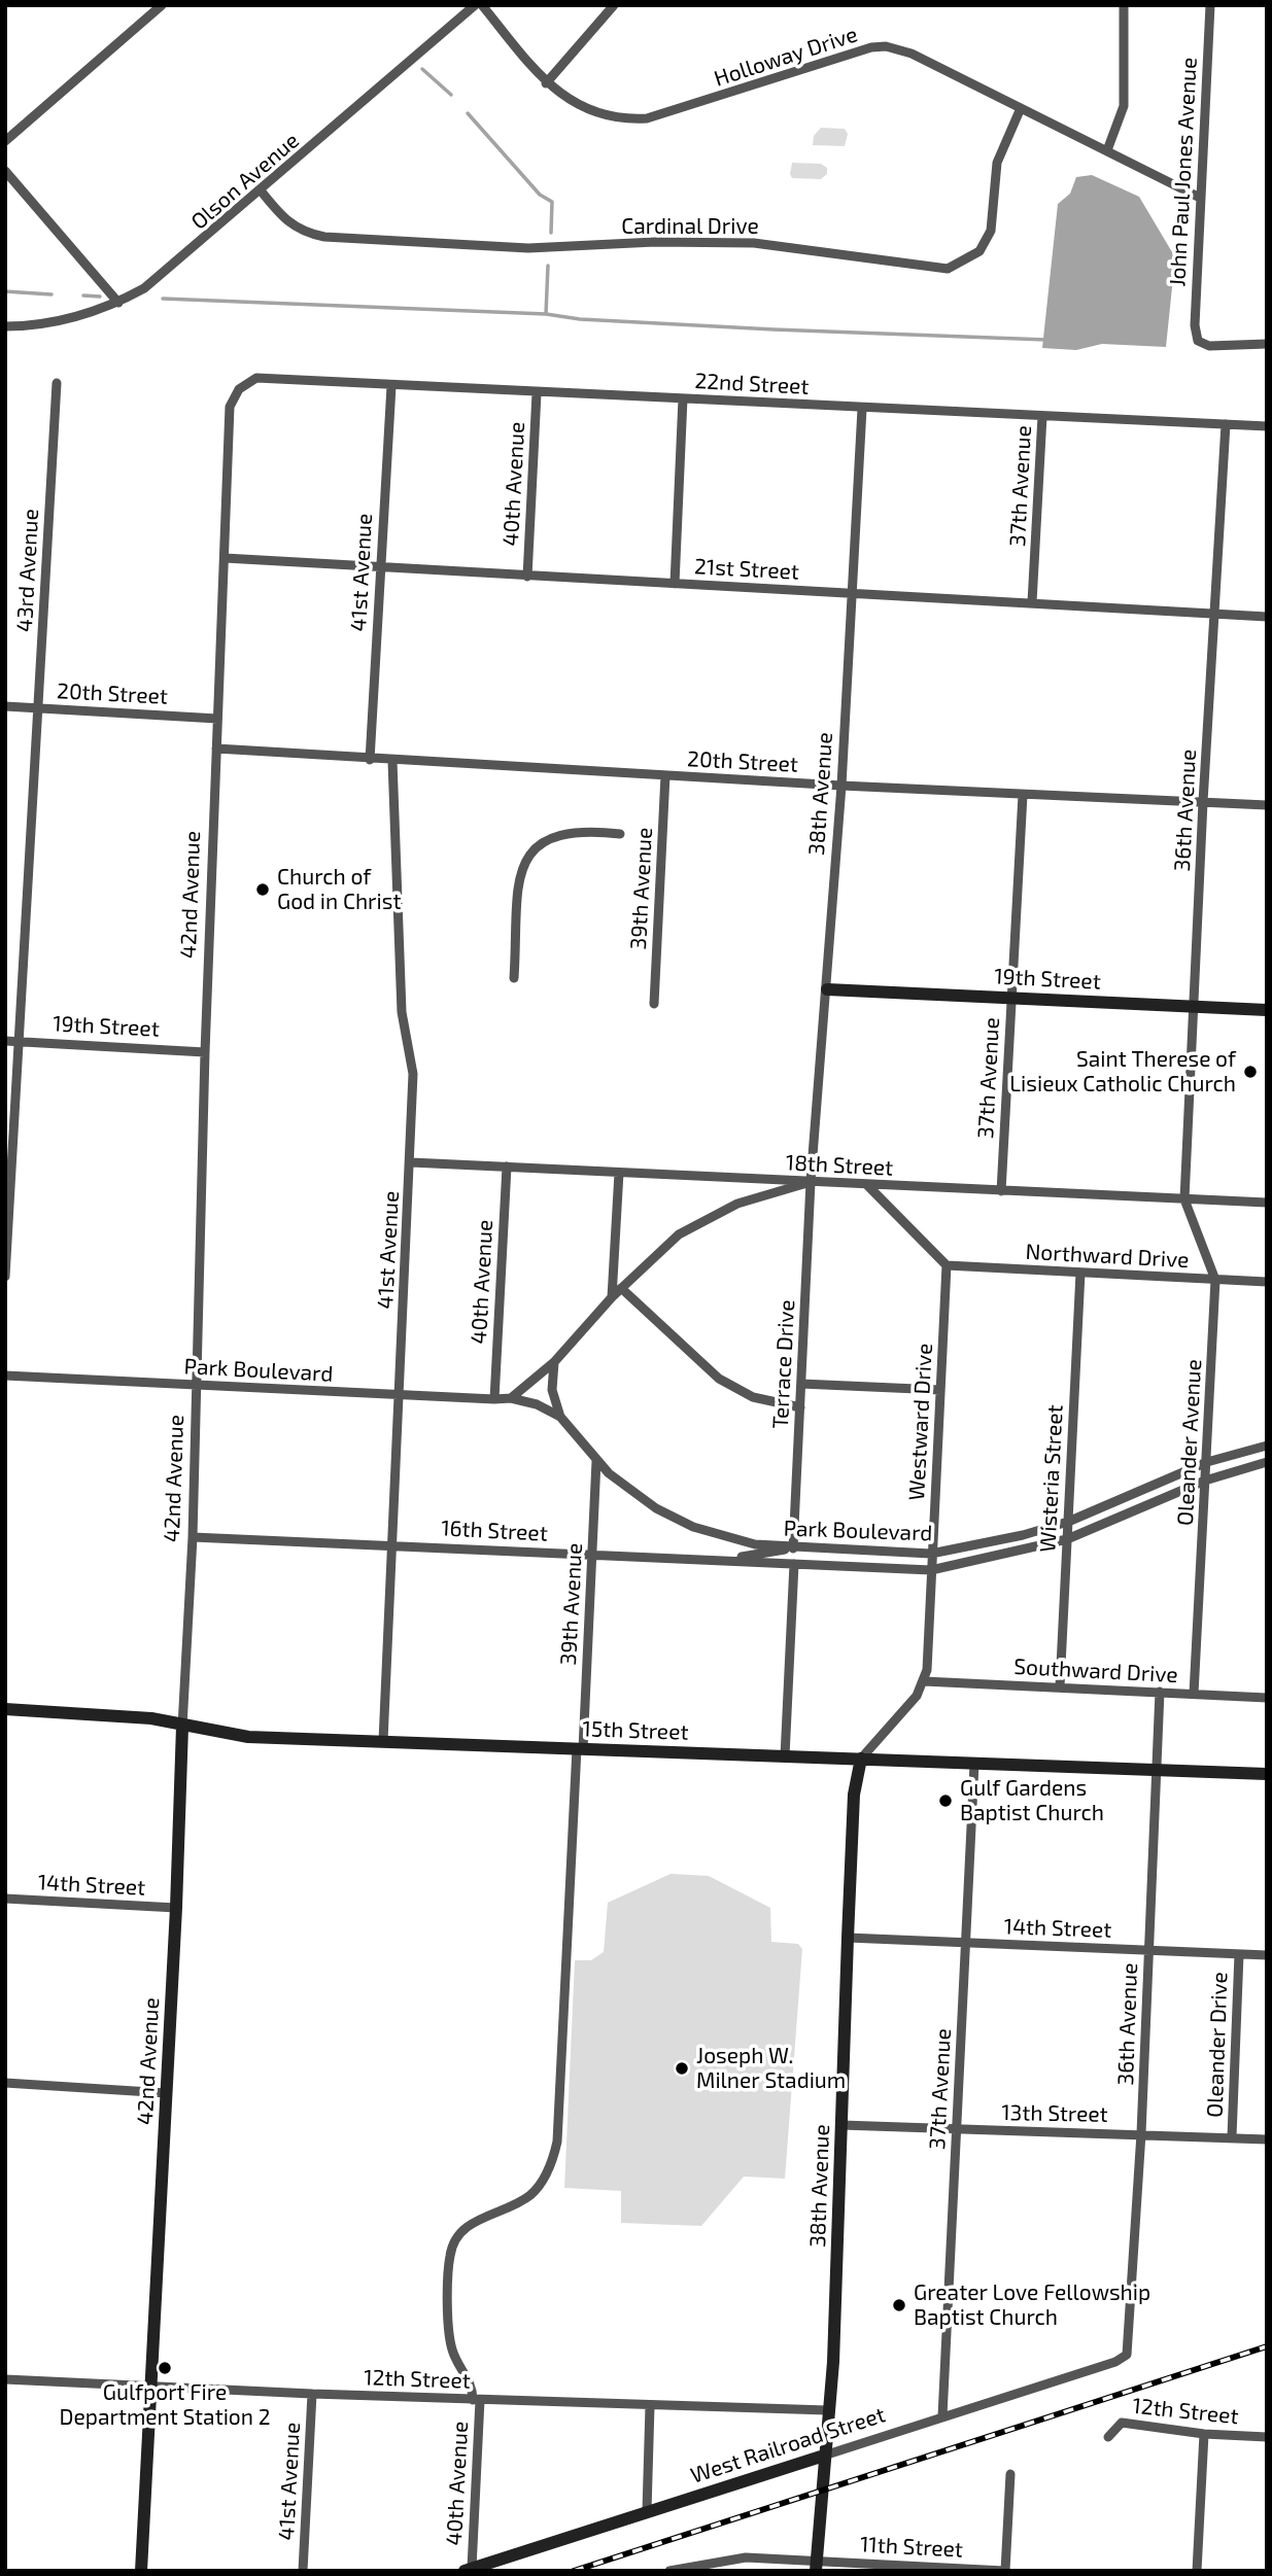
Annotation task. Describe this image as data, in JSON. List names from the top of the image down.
{
  "streets": {
    "street": [
      "Holloway Drive",
      "John Paul Jones Avenue",
      "Olson Avenue",
      "Cardinal Drive",
      "22nd Street",
      "40th Avenue",
      "37th Avenue",
      "21st Street",
      "43rd Avenue",
      "41st Avenue",
      "20th Street",
      "38th Avenue",
      "36th Avenue",
      "39th Avenue",
      "42nd Avenue",
      "19th Street",
      "18th Street",
      "Northward Drive",
      "Terrace Drive",
      "Park Boulevard",
      "Westward Drive",
      "Oleander Avenue",
      "Wisteria Street",
      "16th Street",
      "Southward Drive",
      "15th Street",
      "14th Street",
      "Oleander Drive",
      "13th Street",
      "12th Street",
      "West Railroad Street",
      "11th Street"
    ]
  },
  "crossings": [
    ["Holloway Drive", "John Paul Jones Avenue"],
    ["Holloway Drive", "Cardinal Drive"],
    ["Olson Avenue", "Cardinal Drive"],
    ["22nd Street", "40th Avenue"],
    ["22nd Street", "37th Avenue"],
    ["22nd Street", "41st Avenue"],
    ["22nd Street", "38th Avenue"],
    ["22nd Street", "36th Avenue"],
    ["22nd Street", "42nd Avenue"],
    ["40th Avenue", "21st Street"],
    ["40th Avenue", "39th Avenue"],
    ["40th Avenue", "18th Street"],
    ["40th Avenue", "Park Boulevard"],
    ["40th Avenue", "12th Street"],
    ["40th Avenue", "West Railroad Street"],
    ["37th Avenue", "21st Street"],
    ["37th Avenue", "20th Street"],
    ["37th Avenue", "19th Street"],
    ["37th Avenue", "18th Street"],
    ["37th Avenue", "15th Street"],
    ["37th Avenue", "14th Street"],
    ["37th Avenue", "13th Street"],
    ["37th Avenue", "West Railroad Street"],
    ["21st Street", "41st Avenue"],
    ["21st Street", "38th Avenue"],
    ["21st Street", "36th Avenue"],
    ["21st Street", "42nd Avenue"],
    ["43rd Avenue", "20th Street"],
    ["43rd Avenue", "19th Street"],
    ["41st Avenue", "20th Street"],
    ["41st Avenue", "18th Street"],
    ["41st Avenue", "Park Boulevard"],
    ["41st Avenue", "16th Street"],
    ["41st Avenue", "15th Street"],
    ["41st Avenue", "12th Street"],
    ["20th Street", "38th Avenue"],
    ["20th Street", "36th Avenue"],
    ["20th Street", "39th Avenue"],
    ["20th Street", "42nd Avenue"],
    ["38th Avenue", "19th Street"],
    ["38th Avenue", "18th Street"],
    ["38th Avenue", "Terrace Drive"],
    ["38th Avenue", "15th Street"],
    ["38th Avenue", "14th Street"],
    ["38th Avenue", "13th Street"],
    ["38th Avenue", "12th Street"],
    ["38th Avenue", "West Railroad Street"],
    ["38th Avenue", "11th Street"],
    ["36th Avenue", "19th Street"],
    ["36th Avenue", "18th Street"],
    ["36th Avenue", "Oleander Avenue"],
    ["36th Avenue", "Southward Drive"],
    ["36th Avenue", "15th Street"],
    ["36th Avenue", "14th Street"],
    ["36th Avenue", "13th Street"],
    ["36th Avenue", "West Railroad Street"],
    ["39th Avenue", "Park Boulevard"],
    ["39th Avenue", "16th Street"],
    ["39th Avenue", "15th Street"],
    ["39th Avenue", "12th Street"],
    ["42nd Avenue", "19th Street"],
    ["42nd Avenue", "Park Boulevard"],
    ["42nd Avenue", "16th Street"],
    ["42nd Avenue", "15th Street"],
    ["42nd Avenue", "14th Street"],
    ["42nd Avenue", "12th Street"],
    ["18th Street", "Terrace Drive"],
    ["18th Street", "Oleander Avenue"],
    ["Northward Drive", "Westward Drive"],
    ["Northward Drive", "Oleander Avenue"],
    ["Northward Drive", "Wisteria Street"],
    ["Terrace Drive", "Park Boulevard"],
    ["Park Boulevard", "Westward Drive"],
    ["Park Boulevard", "Oleander Avenue"],
    ["Park Boulevard", "Wisteria Street"],
    ["Park Boulevard", "16th Street"],
    ["Westward Drive", "Southward Drive"],
    ["Oleander Avenue", "Southward Drive"],
    ["Wisteria Street", "Southward Drive"],
    ["14th Street", "Oleander Drive"],
    ["Oleander Drive", "13th Street"]
  ],
  "places": [
    "Church of God in Christ",
    "Saint Therese of Lisieux Catholic Church",
    "Gulf Gardens Baptist Church",
    "Joseph W. Milner Stadium",
    "Greater Love Fellowship Baptist Church",
    "Gulfport Fire Department Station 2"
  ]
}
